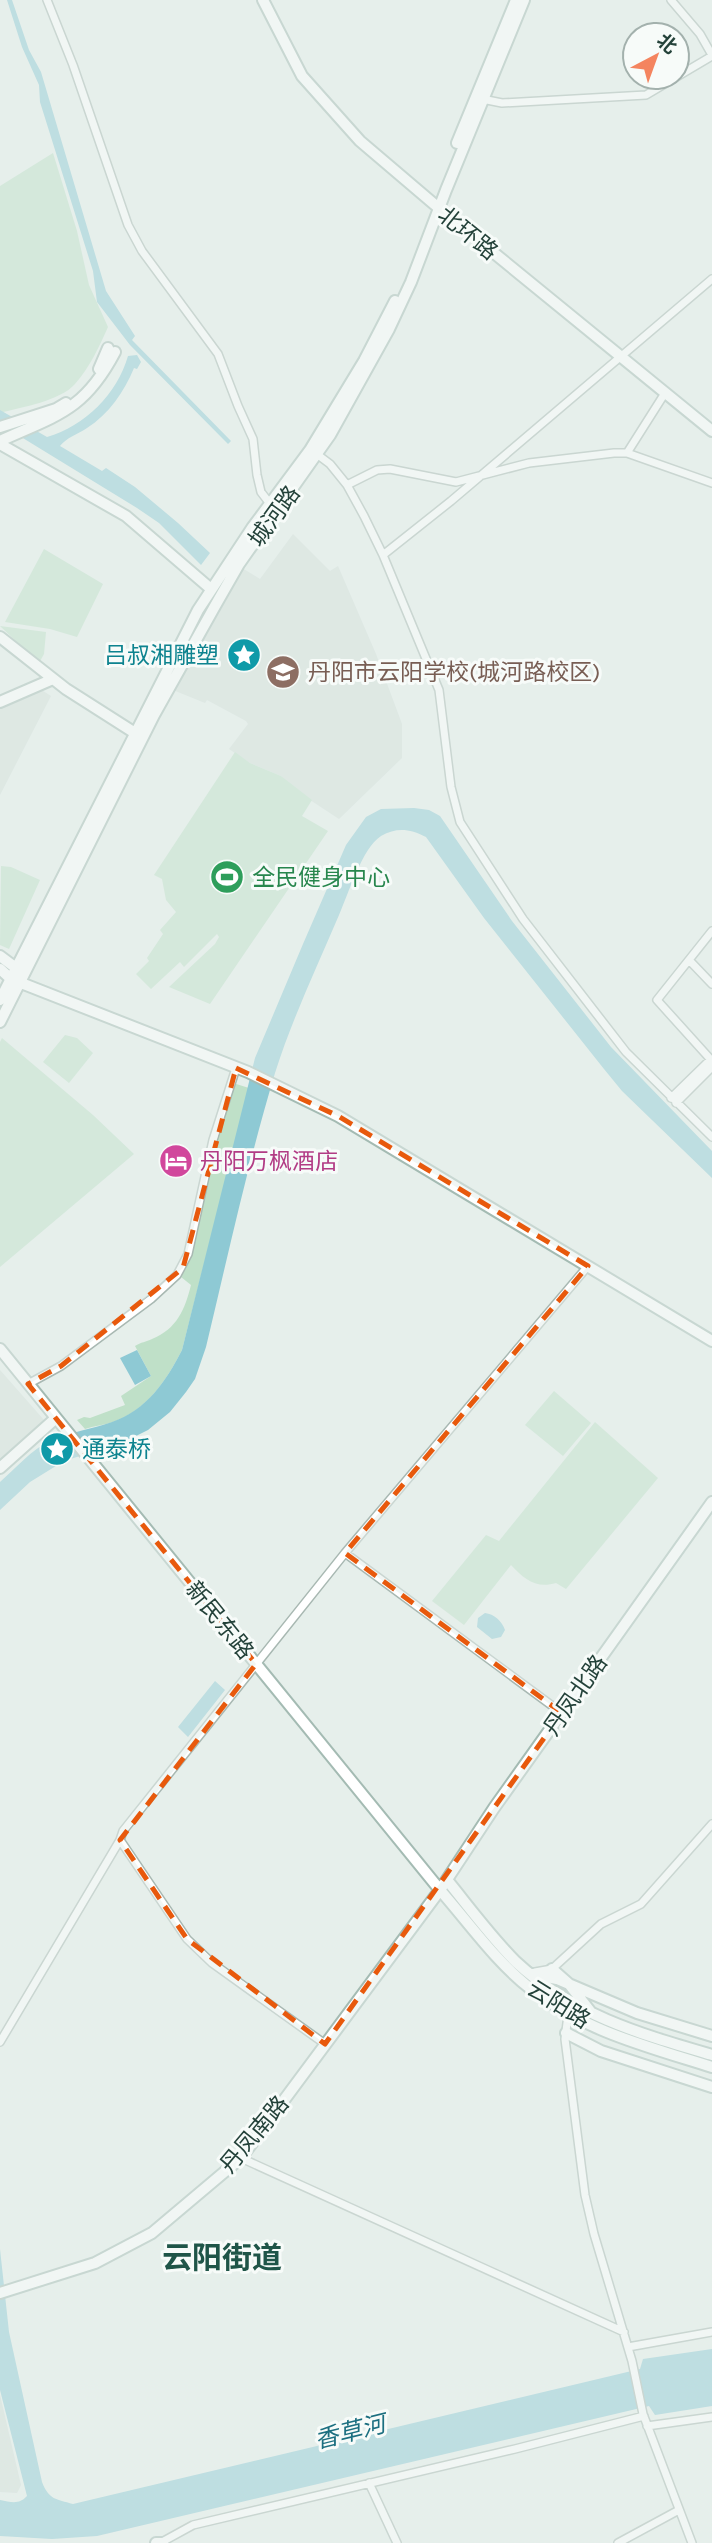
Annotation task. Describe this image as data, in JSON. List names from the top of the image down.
{
  "streets": {
    "main road": [
      "北环路",
      "城河路",
      "新民东路",
      "丹凤北路",
      "云阳路",
      "丹凤南路"
    ]
  },
  "crossings": [
    ["北环路", "城河路"],
    ["新民东路", "丹凤北路"],
    ["新民东路", "云阳路"],
    ["新民东路", "丹凤南路"],
    ["丹凤北路", "云阳路"],
    ["丹凤北路", "丹凤南路"],
    ["云阳路", "丹凤南路"]
  ],
  "districts": ["云阳街道"],
  "water": ["香草河"],
  "places": {
    "place": ["吕叔湘雕塑", "通泰桥"],
    "school or university": ["丹阳市云阳学校(城河路校区)"],
    "sports": ["全民健身中心"],
    "hotel": ["丹阳万枫酒店"]
  },
  "north": "top right"
}
